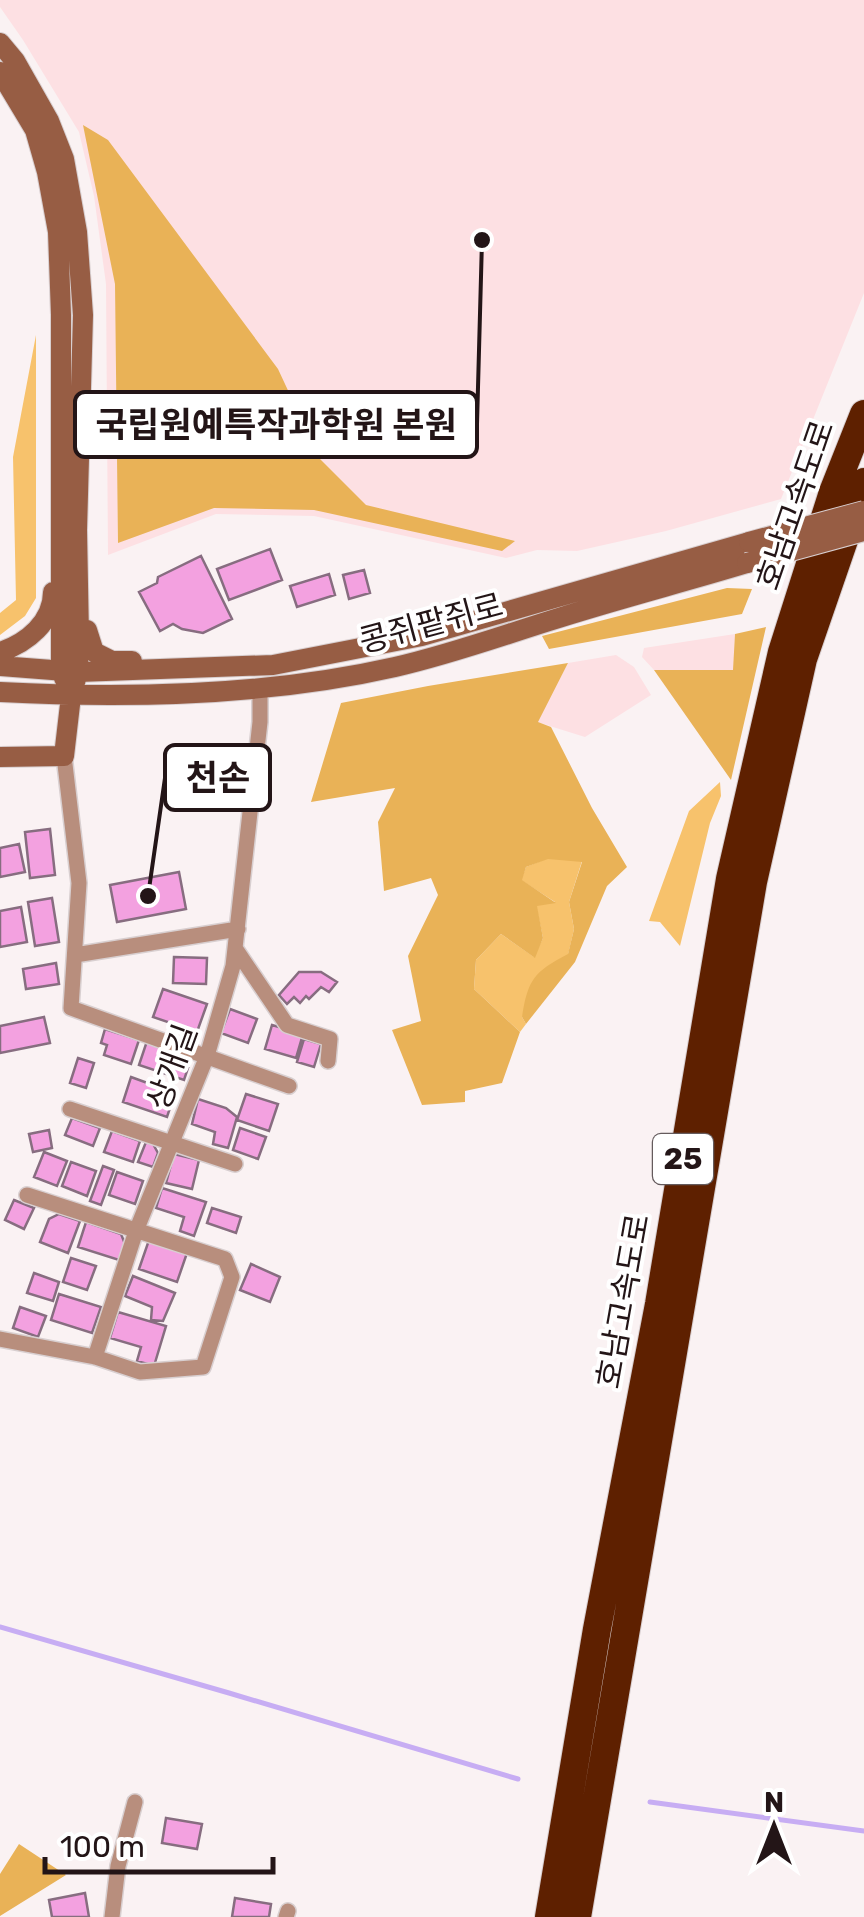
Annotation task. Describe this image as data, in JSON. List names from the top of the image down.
{
  "streets": {
    "highway": ["호남고속도로", "25"],
    "main road": ["콩쥐팥쥐로"],
    "street": ["상개길"]
  },
  "crossings": [
    ["콩쥐팥쥐로", "상개길"]
  ],
  "places": ["국립원예특작과학원 본원", "천손"],
  "scale_bar": "100 m",
  "north": "top"
}
